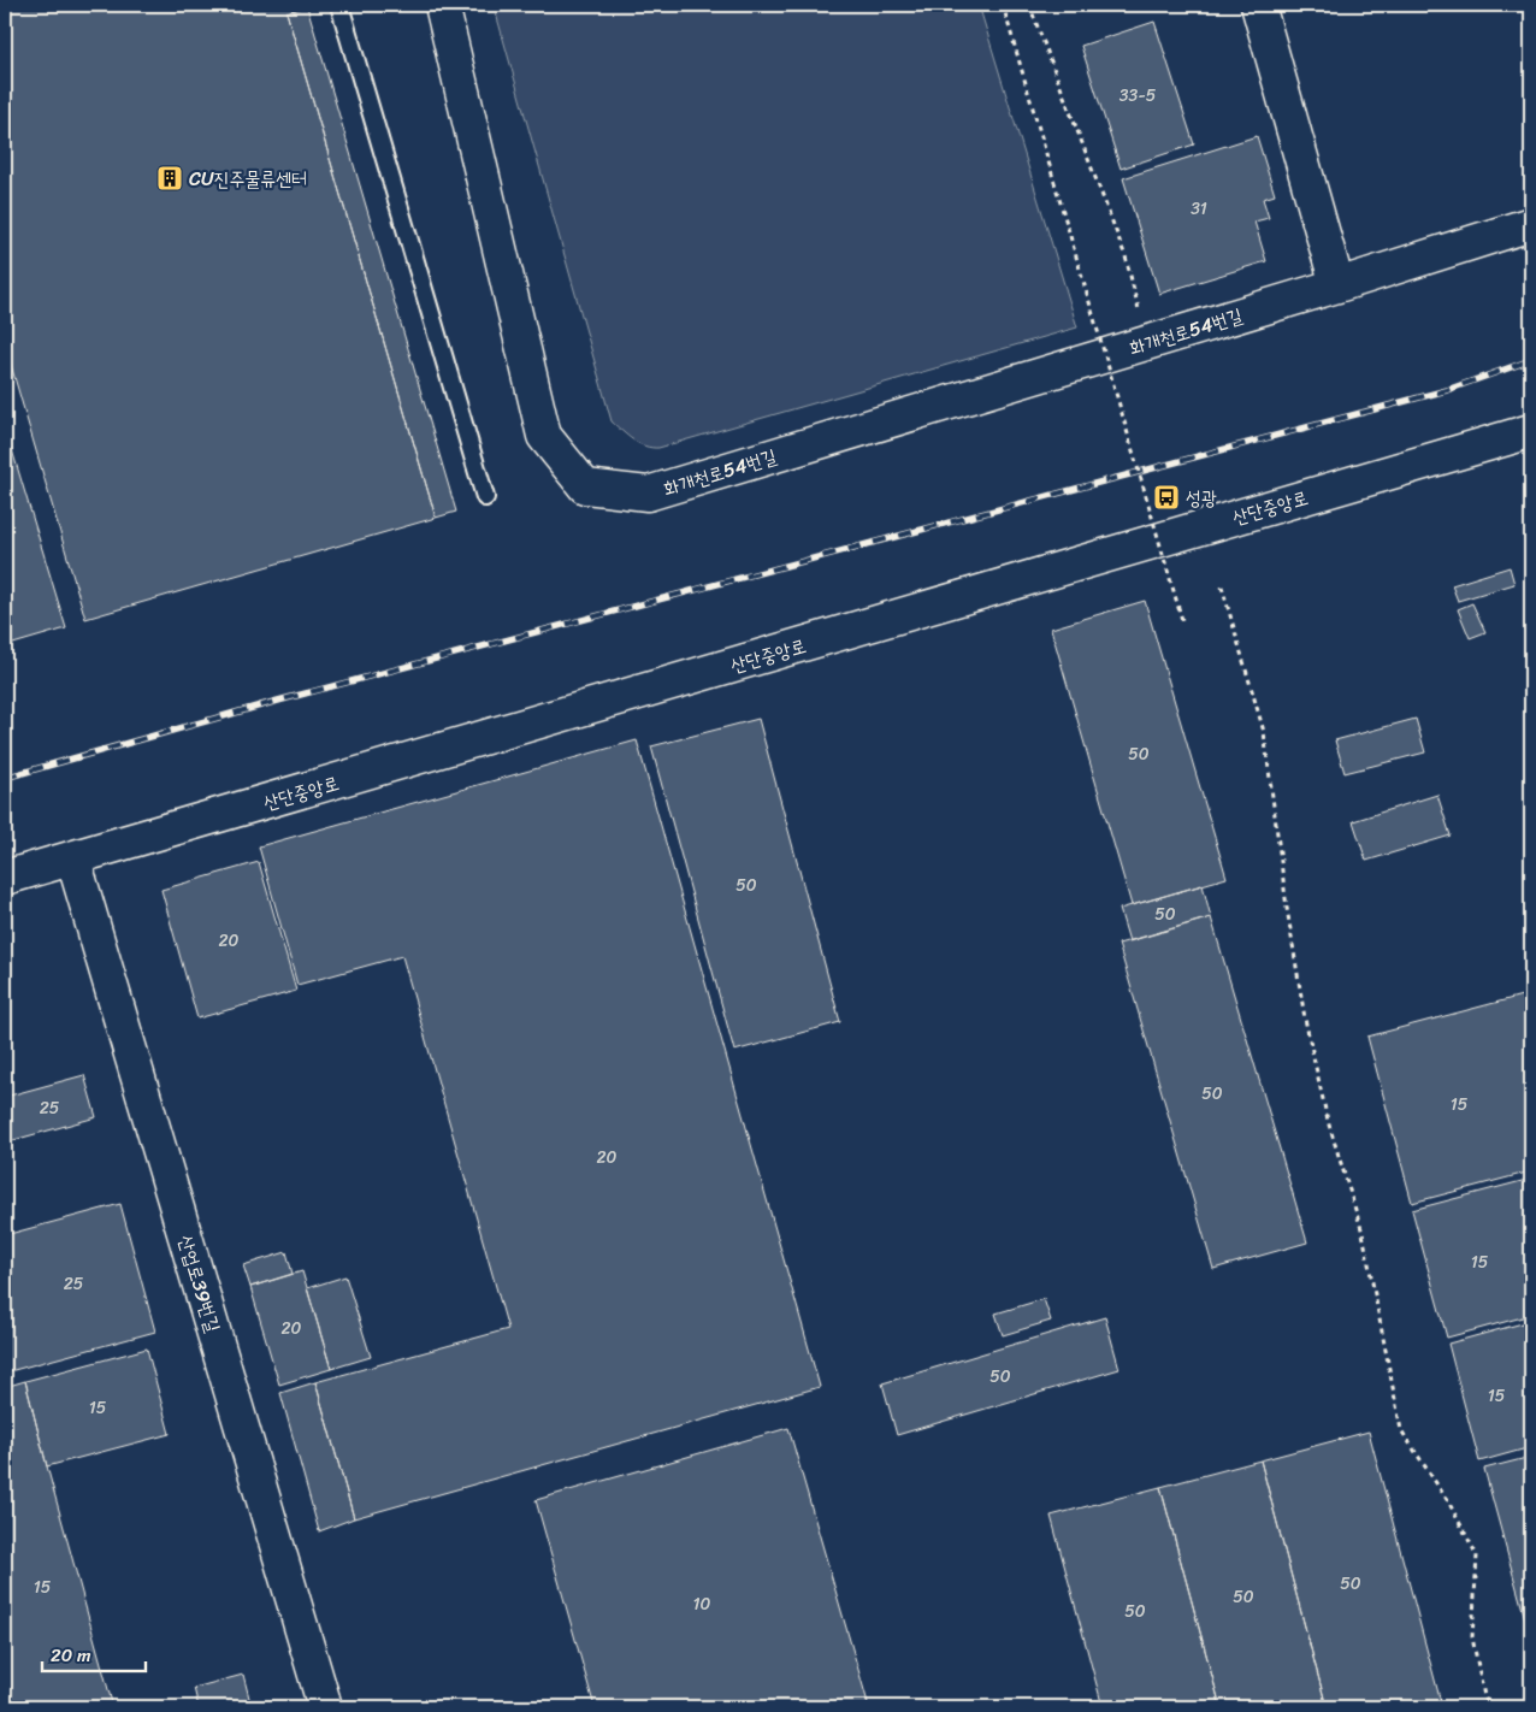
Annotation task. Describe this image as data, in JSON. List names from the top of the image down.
{
  "streets": {
    "street": ["화개천로54번길", "산단중앙로", "산업로39번길"]
  },
  "crossings": [
    ["산단중앙로", "산업로39번길"]
  ],
  "places": {
    "building": ["CU진주물류센터"],
    "bus stop": ["성광"]
  },
  "house_numbers": [
    "33-5",
    "31",
    "50",
    "50",
    "50",
    "20",
    "50",
    "15",
    "25",
    "20",
    "15",
    "25",
    "20",
    "50",
    "15",
    "15",
    "50",
    "15",
    "50",
    "10",
    "50"
  ],
  "scale_bar": "20 m"
}
